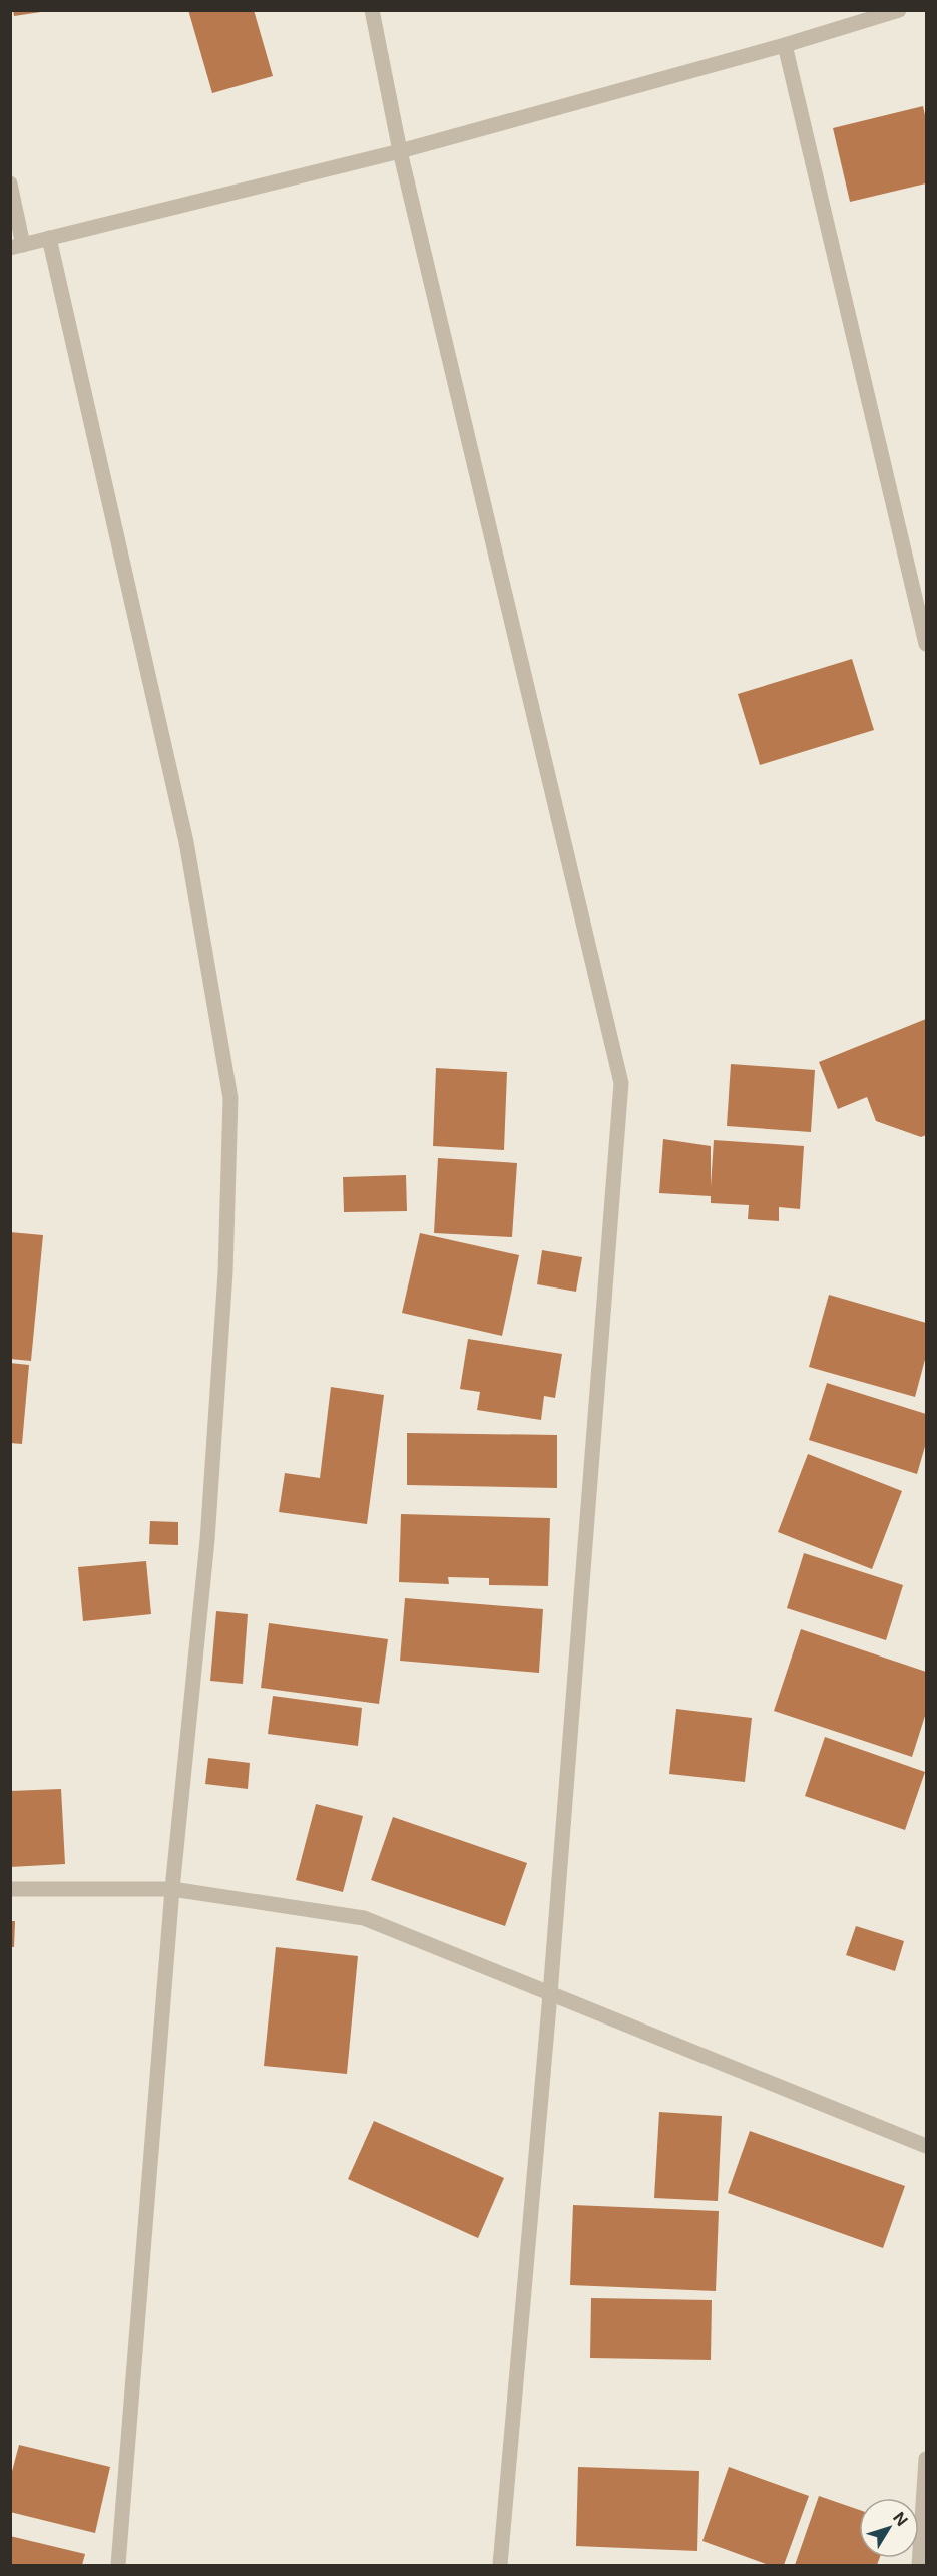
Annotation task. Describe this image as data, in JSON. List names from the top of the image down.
{
  "north": "top right"
}
